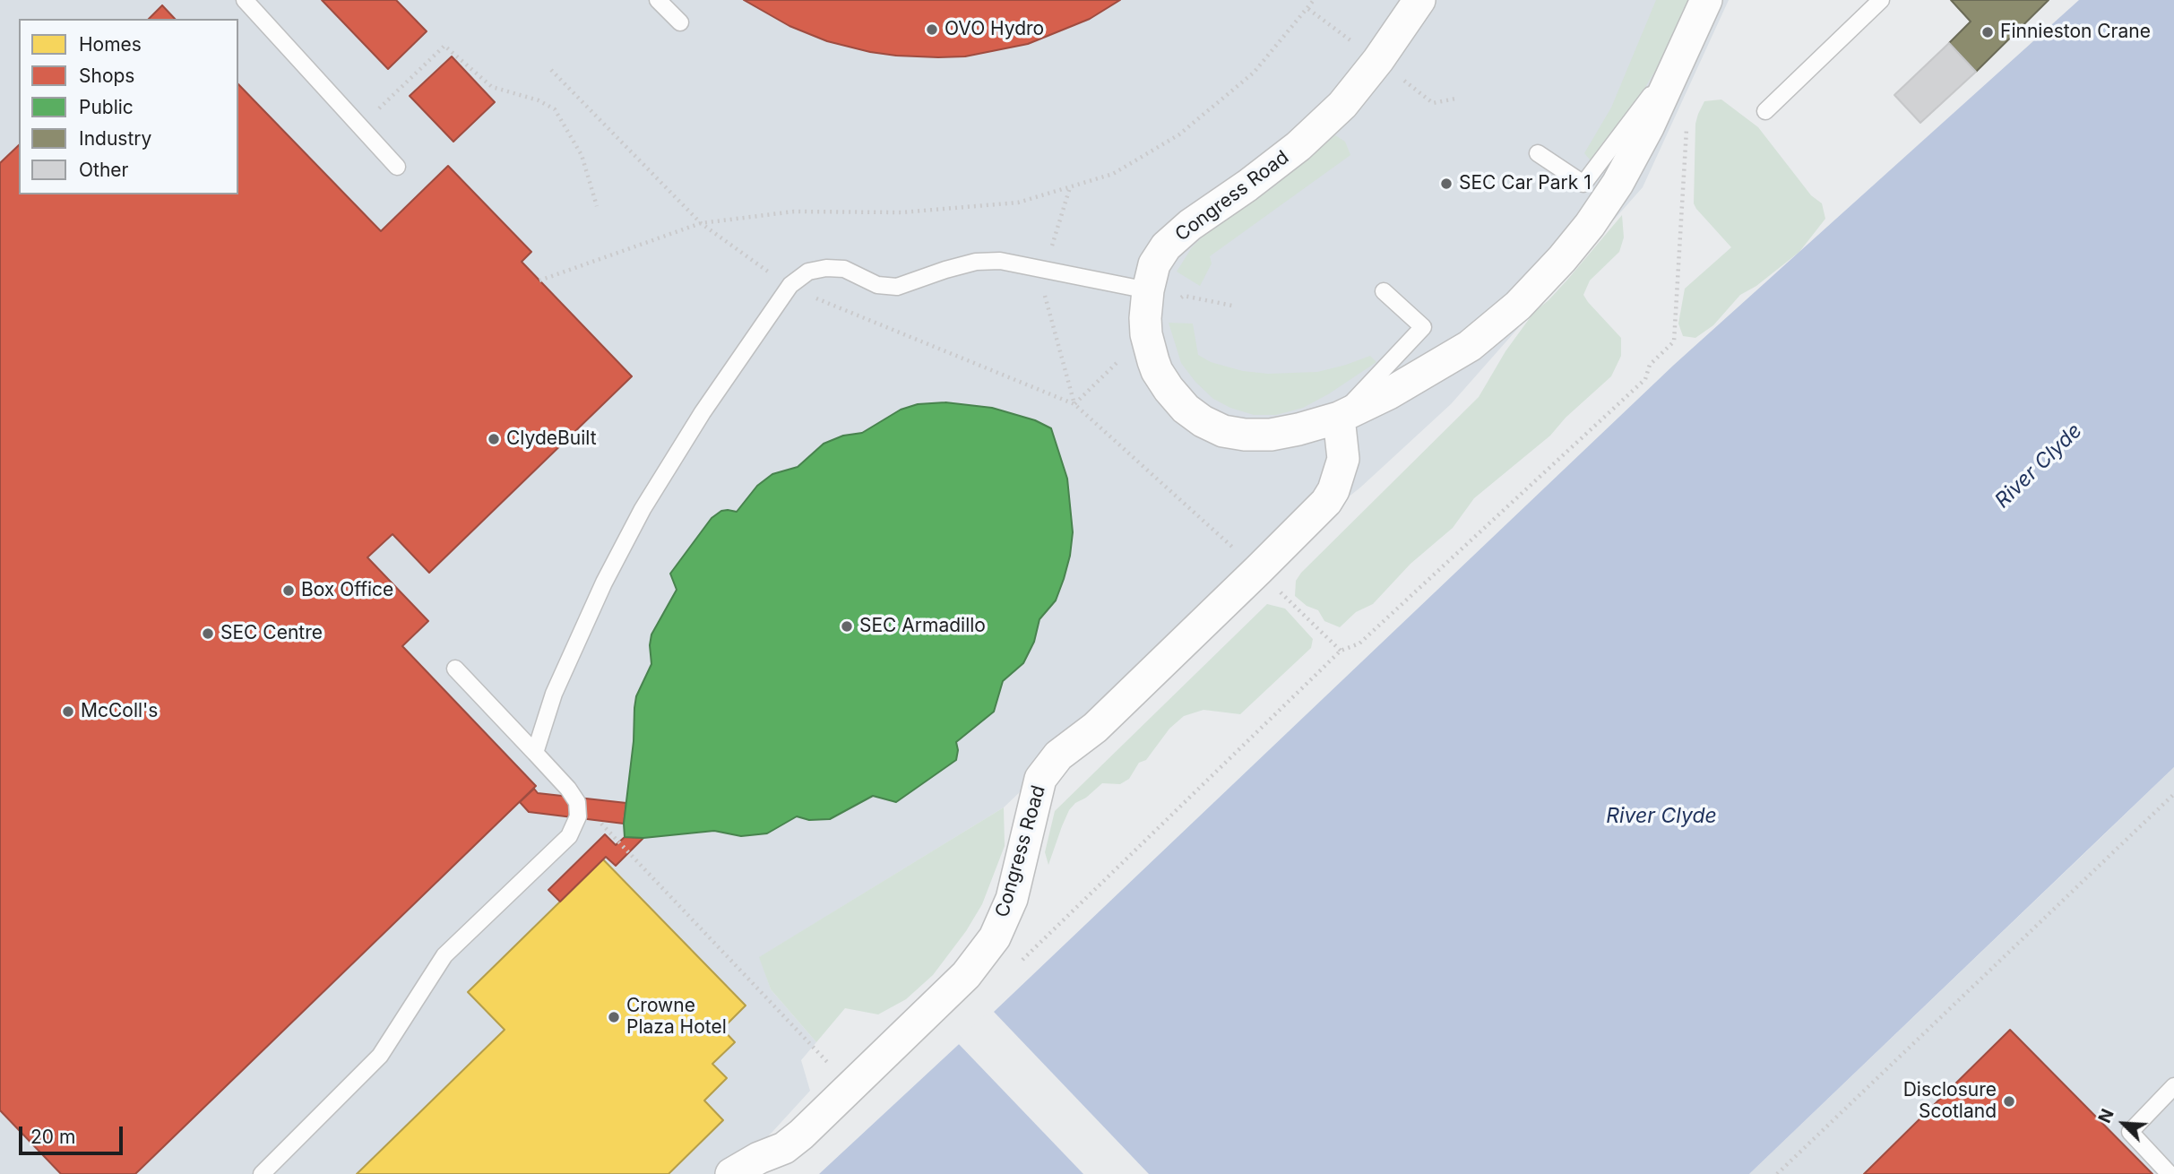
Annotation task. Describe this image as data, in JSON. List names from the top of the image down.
{
  "streets": {
    "street": ["Congress Road"]
  },
  "water": ["River Clyde"],
  "places": [
    "OVO Hydro",
    "Finnieston Crane",
    "SEC Car Park 1",
    "ClydeBuilt",
    "Box Office",
    "SEC Armadillo",
    "SEC Centre",
    "McColl's",
    "Crowne Plaza Hotel",
    "Disclosure Scotland"
  ],
  "legend": [
    "Homes",
    "Shops",
    "Public",
    "Industry",
    "Other"
  ],
  "scale_bar": "20 m",
  "north": "top left"
}
